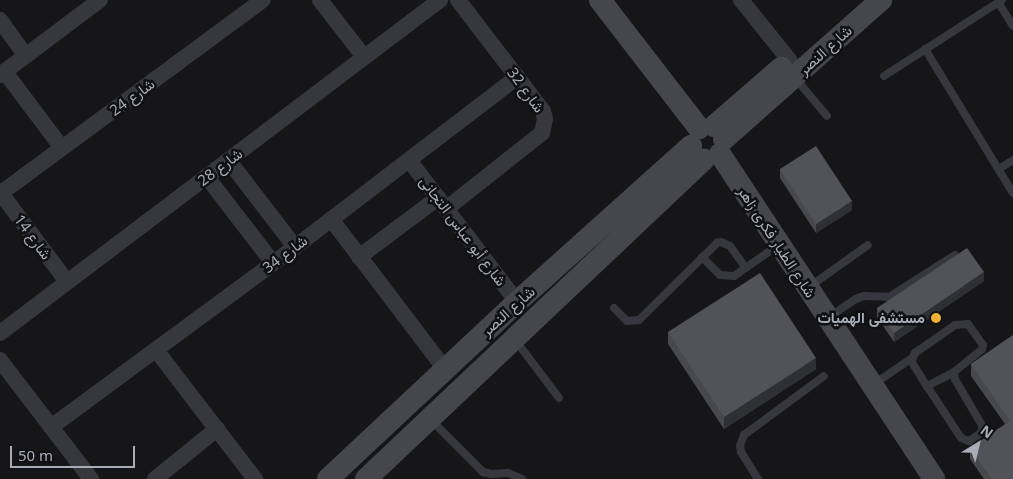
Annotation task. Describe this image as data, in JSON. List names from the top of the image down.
{
  "streets": {
    "main road": ["شارع النصر", "شارع الطيار فكرى زاهر"],
    "street": [
      "شارع 32",
      "شارع 24",
      "شارع 28",
      "شارع أبو عباس التجانى",
      "شارع 14",
      "شارع 34"
    ]
  },
  "crossings": [
    ["شارع النصر", "شارع أبو عباس التجانى"],
    ["شارع النصر", "شارع الطيار فكرى زاهر"],
    ["شارع 32", "شارع أبو عباس التجانى"],
    ["شارع 32", "شارع 34"],
    ["شارع 24", "شارع 14"],
    ["شارع 28", "شارع 14"],
    ["شارع أبو عباس التجانى", "شارع 34"]
  ],
  "places": ["مستشفى الهميات"],
  "scale_bar": "50 m",
  "north": "top right"
}
